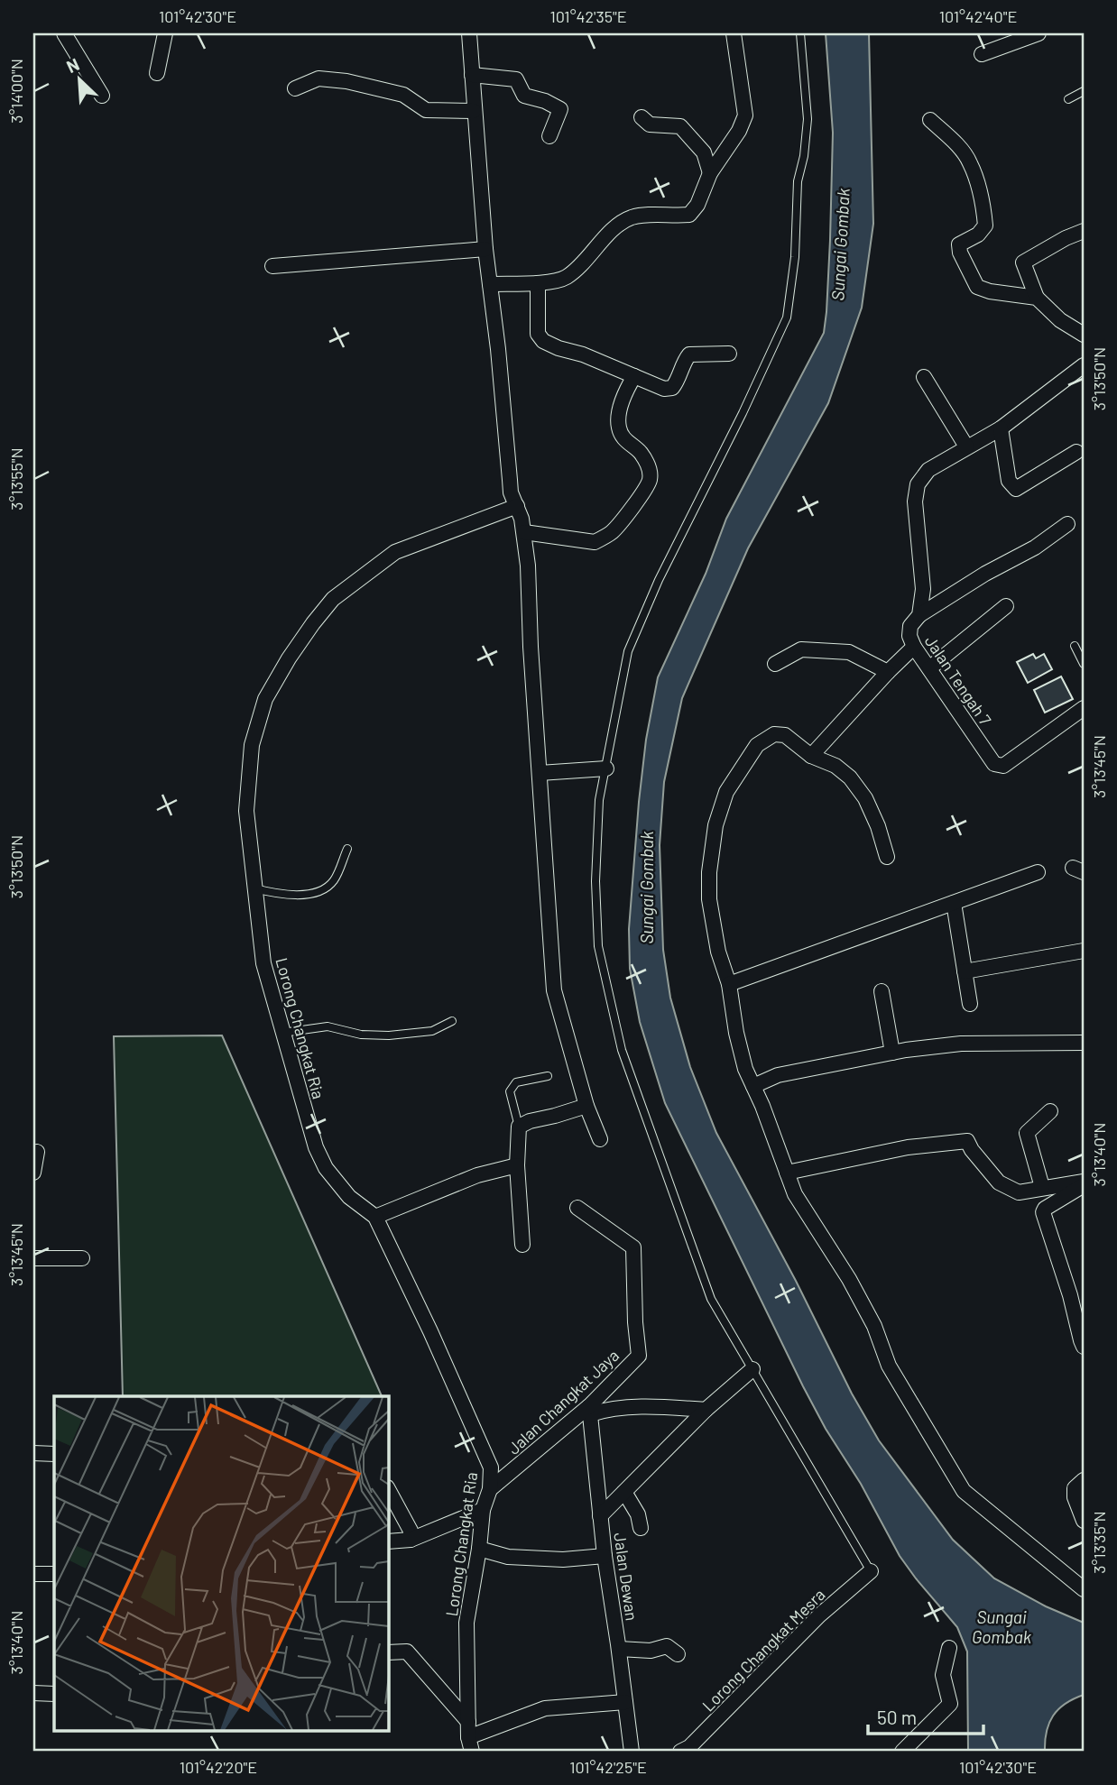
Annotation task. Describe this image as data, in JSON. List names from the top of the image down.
{
  "streets": {
    "street": [
      "Jalan Tengah 7",
      "Lorong Changkat Ria",
      "Jalan Changkat Jaya",
      "Jalan Dewan",
      "Lorong Changkat Mesra"
    ]
  },
  "crossings": [
    ["Lorong Changkat Ria", "Jalan Changkat Jaya"],
    ["Jalan Changkat Jaya", "Jalan Dewan"]
  ],
  "water": ["Sungai Gombak"],
  "scale_bar": "50 m",
  "north": "top left",
  "coordinates": [
    "101°42'30\"E",
    "101°42'35\"E",
    "101°42'40\"E",
    "3°14'00\"N",
    "3°13'50\"N",
    "3°13'55\"N",
    "3°13'45\"N",
    "3°13'40\"N",
    "3°13'35\"N",
    "101°42'20\"E",
    "101°42'25\"E"
  ]
}
